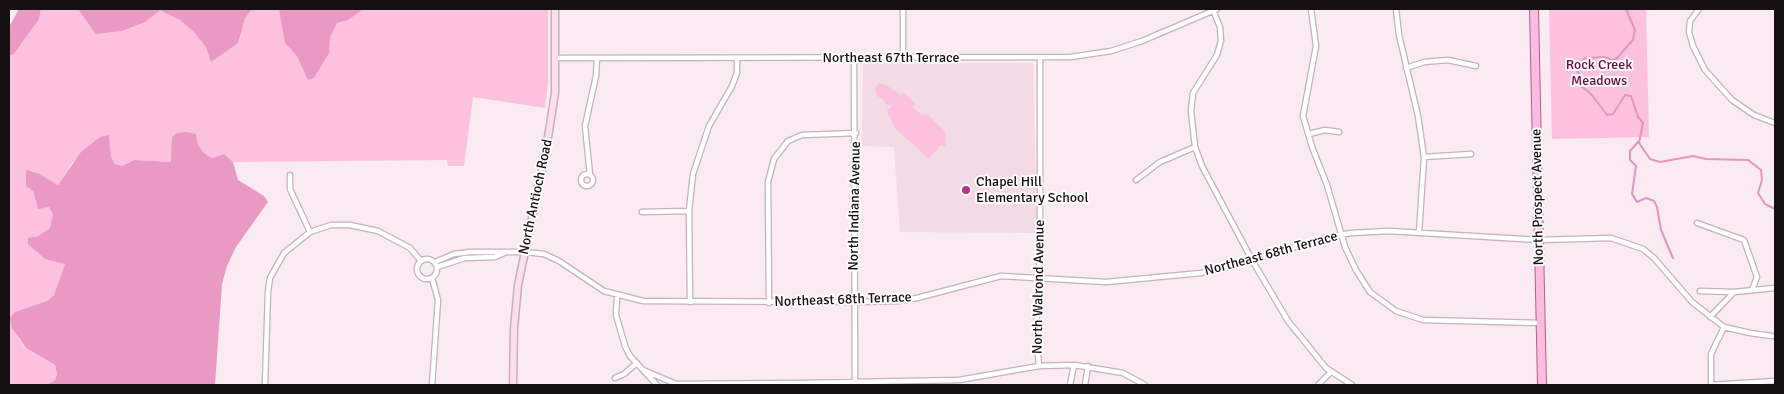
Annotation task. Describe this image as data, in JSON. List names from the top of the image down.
{
  "streets": {
    "main road": ["North Prospect Avenue"],
    "street": [
      "Northeast 67th Terrace",
      "North Antioch Road",
      "North Indiana Avenue",
      "Northeast 68th Terrace",
      "North Walrond Avenue"
    ]
  },
  "crossings": [
    ["Northeast 67th Terrace", "North Antioch Road"],
    ["Northeast 67th Terrace", "North Indiana Avenue"],
    ["Northeast 67th Terrace", "North Walrond Avenue"],
    ["North Antioch Road", "Northeast 68th Terrace"],
    ["North Prospect Avenue", "Northeast 68th Terrace"],
    ["North Indiana Avenue", "Northeast 68th Terrace"],
    ["Northeast 68th Terrace", "North Walrond Avenue"]
  ],
  "parks": ["Rock Creek Meadows"],
  "places": ["Chapel Hill Elementary School"]
}
